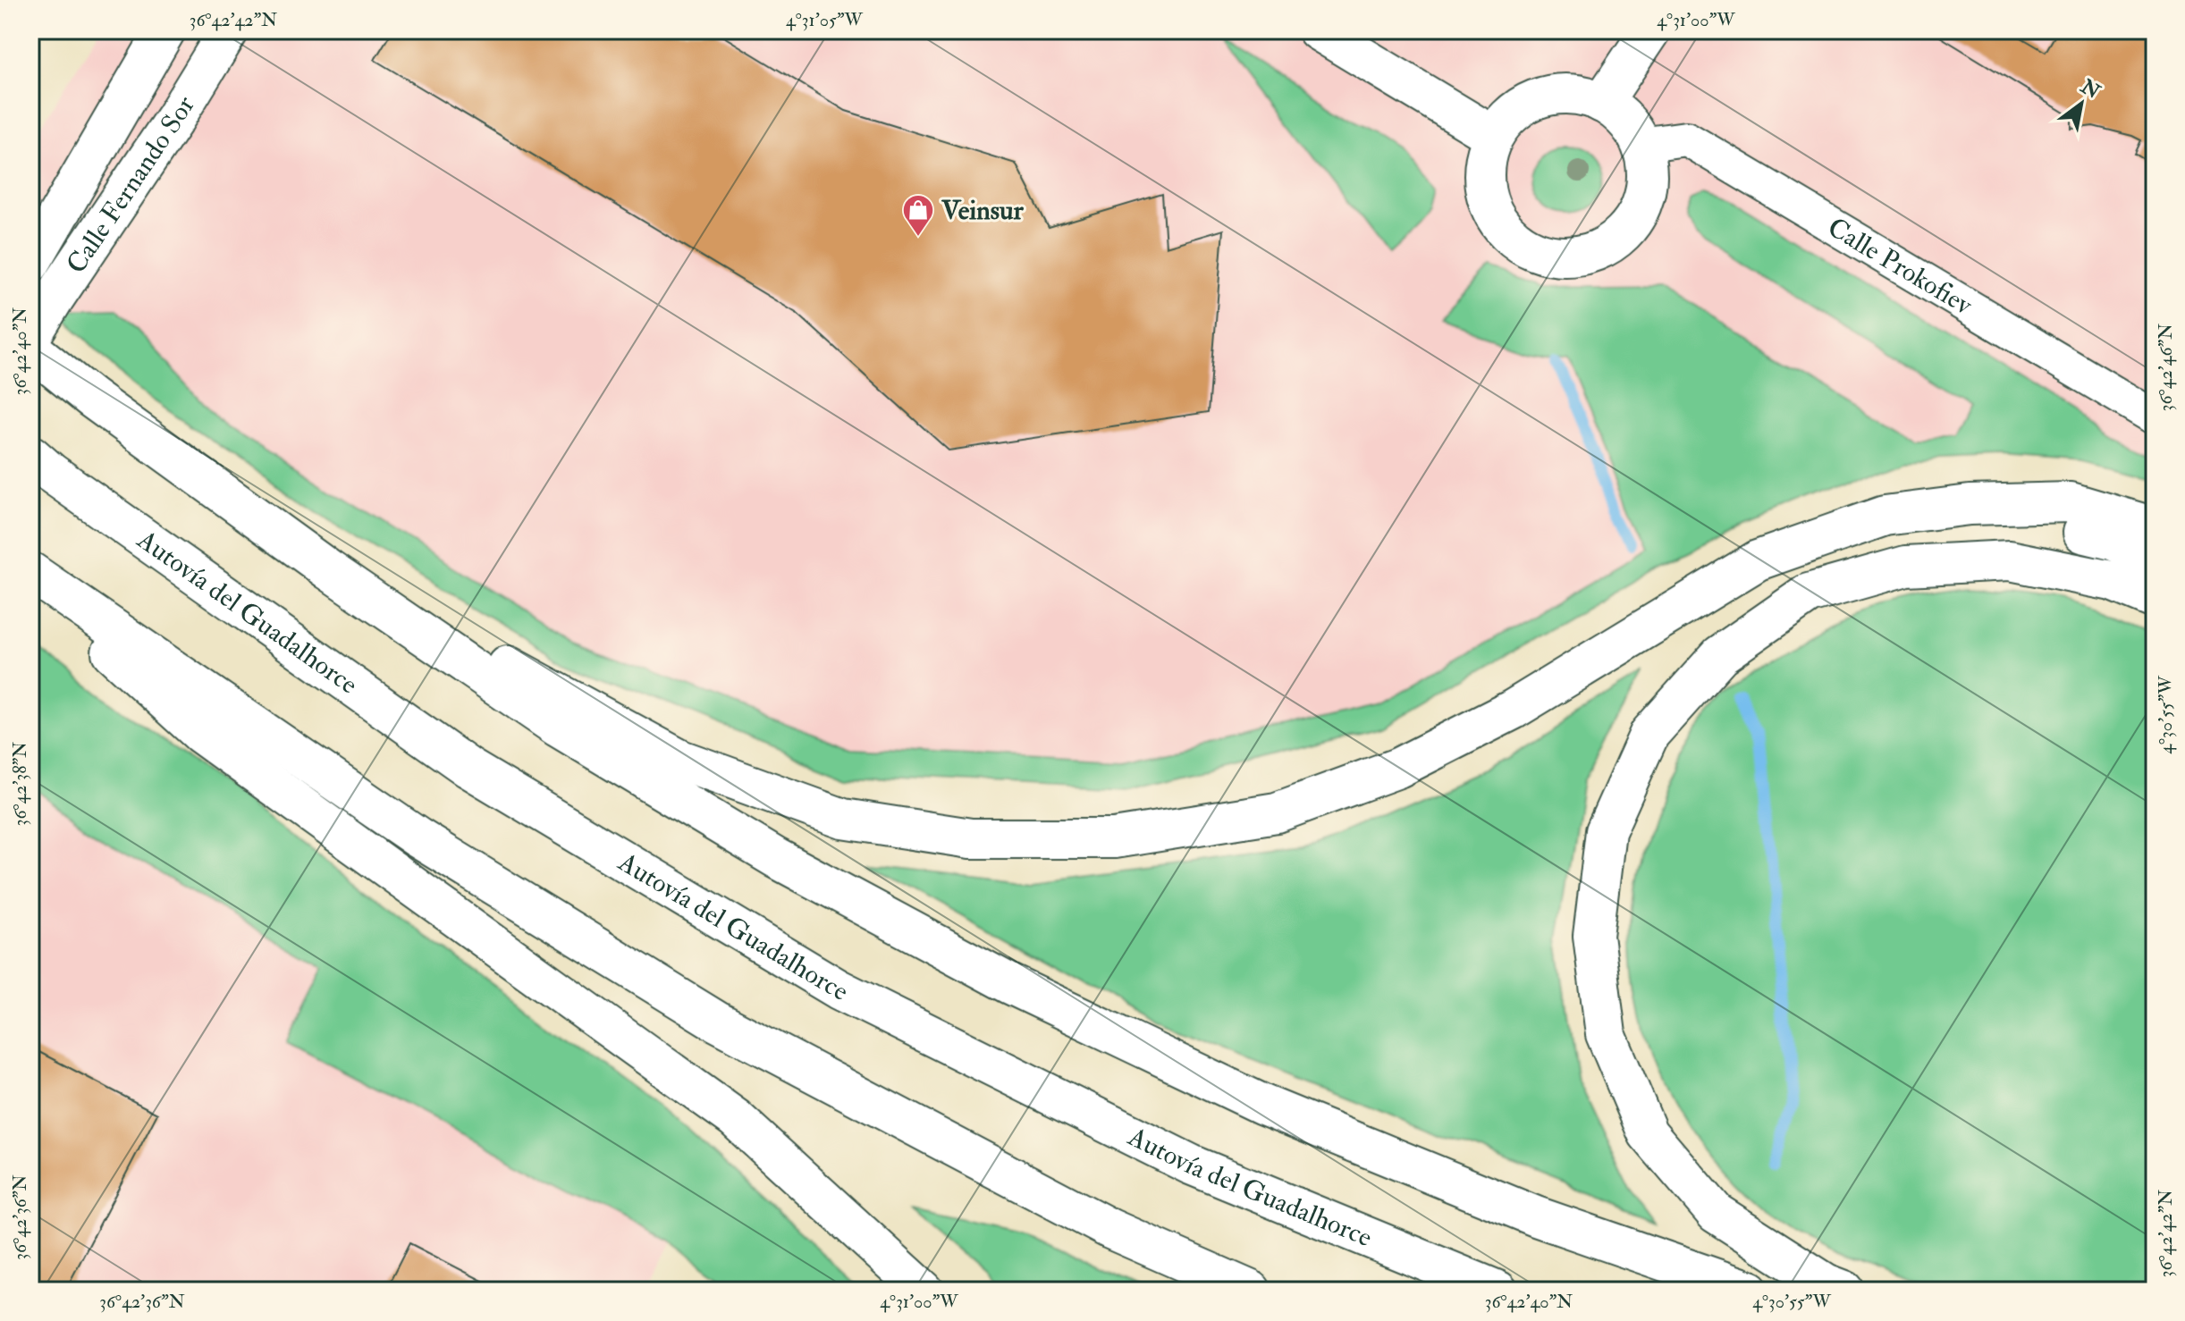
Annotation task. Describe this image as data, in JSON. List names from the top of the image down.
{
  "streets": {
    "main road": ["Calle Fernando Sor", "Autovía del Guadalhorce"],
    "street": ["Calle Prokofiev"]
  },
  "places": {
    "shop": ["Veinsur"]
  },
  "north": "top right",
  "coordinates": [
    "36°42'42\"N",
    "4°31'05\"W",
    "4°31'00\"W",
    "36°42'40\"N",
    "36°42'46\"N",
    "4°30'55\"W",
    "36°42'38\"N",
    "36°42'36\"N"
  ]
}
